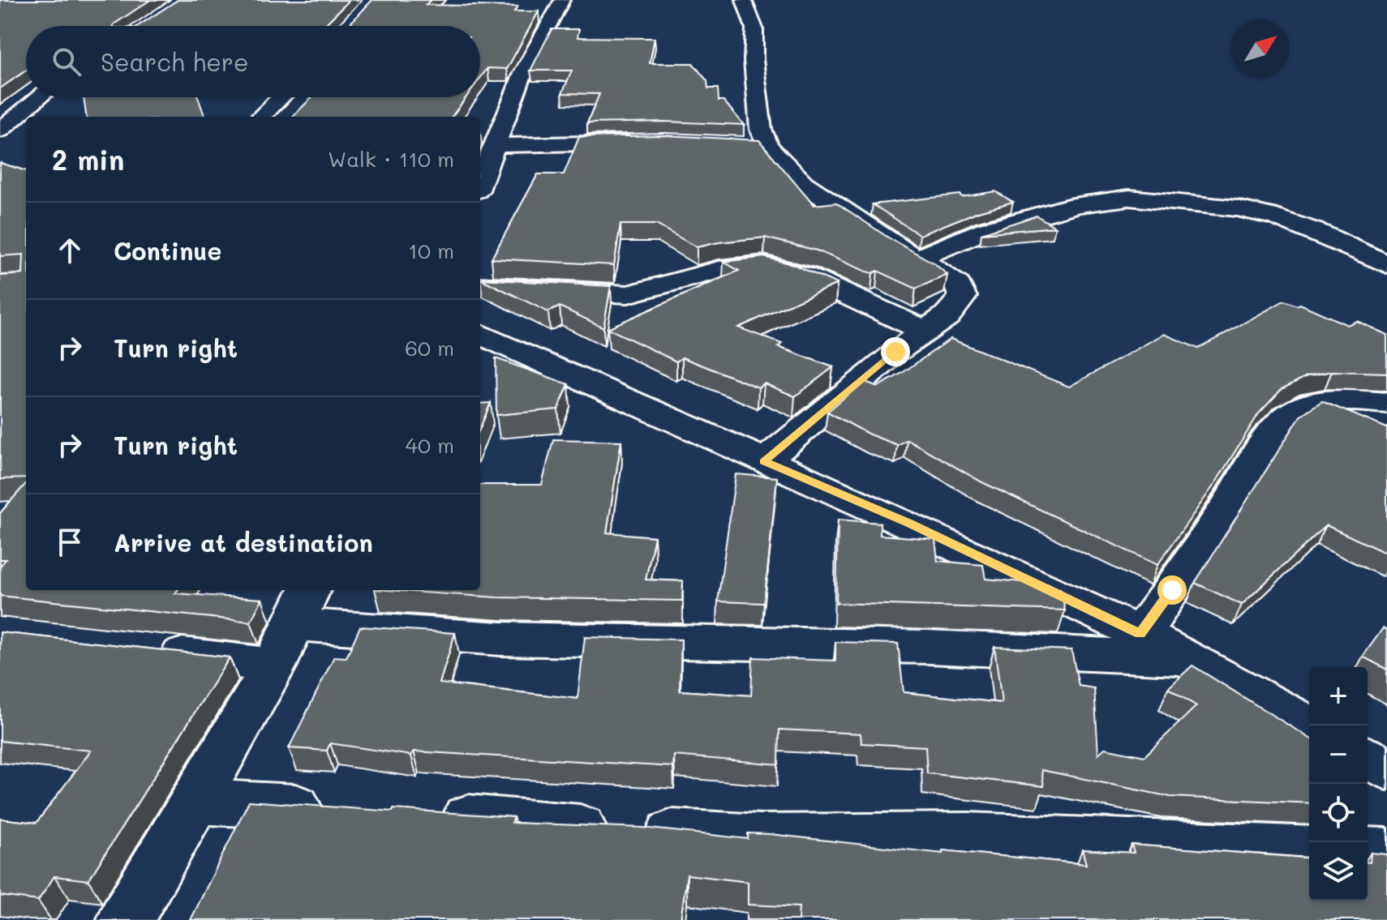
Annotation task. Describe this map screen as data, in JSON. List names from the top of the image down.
{
  "north": "top right",
  "page": {
    "search": "Search here",
    "heading": ["2 min", "Walk · 110 m"],
    "list": [
      ["Continue", "10 m"],
      ["Turn right", "60 m"],
      ["Turn right", "40 m"],
      "Arrive at destination"
    ],
    "map_buttons": ["+", "−"]
  }
}
